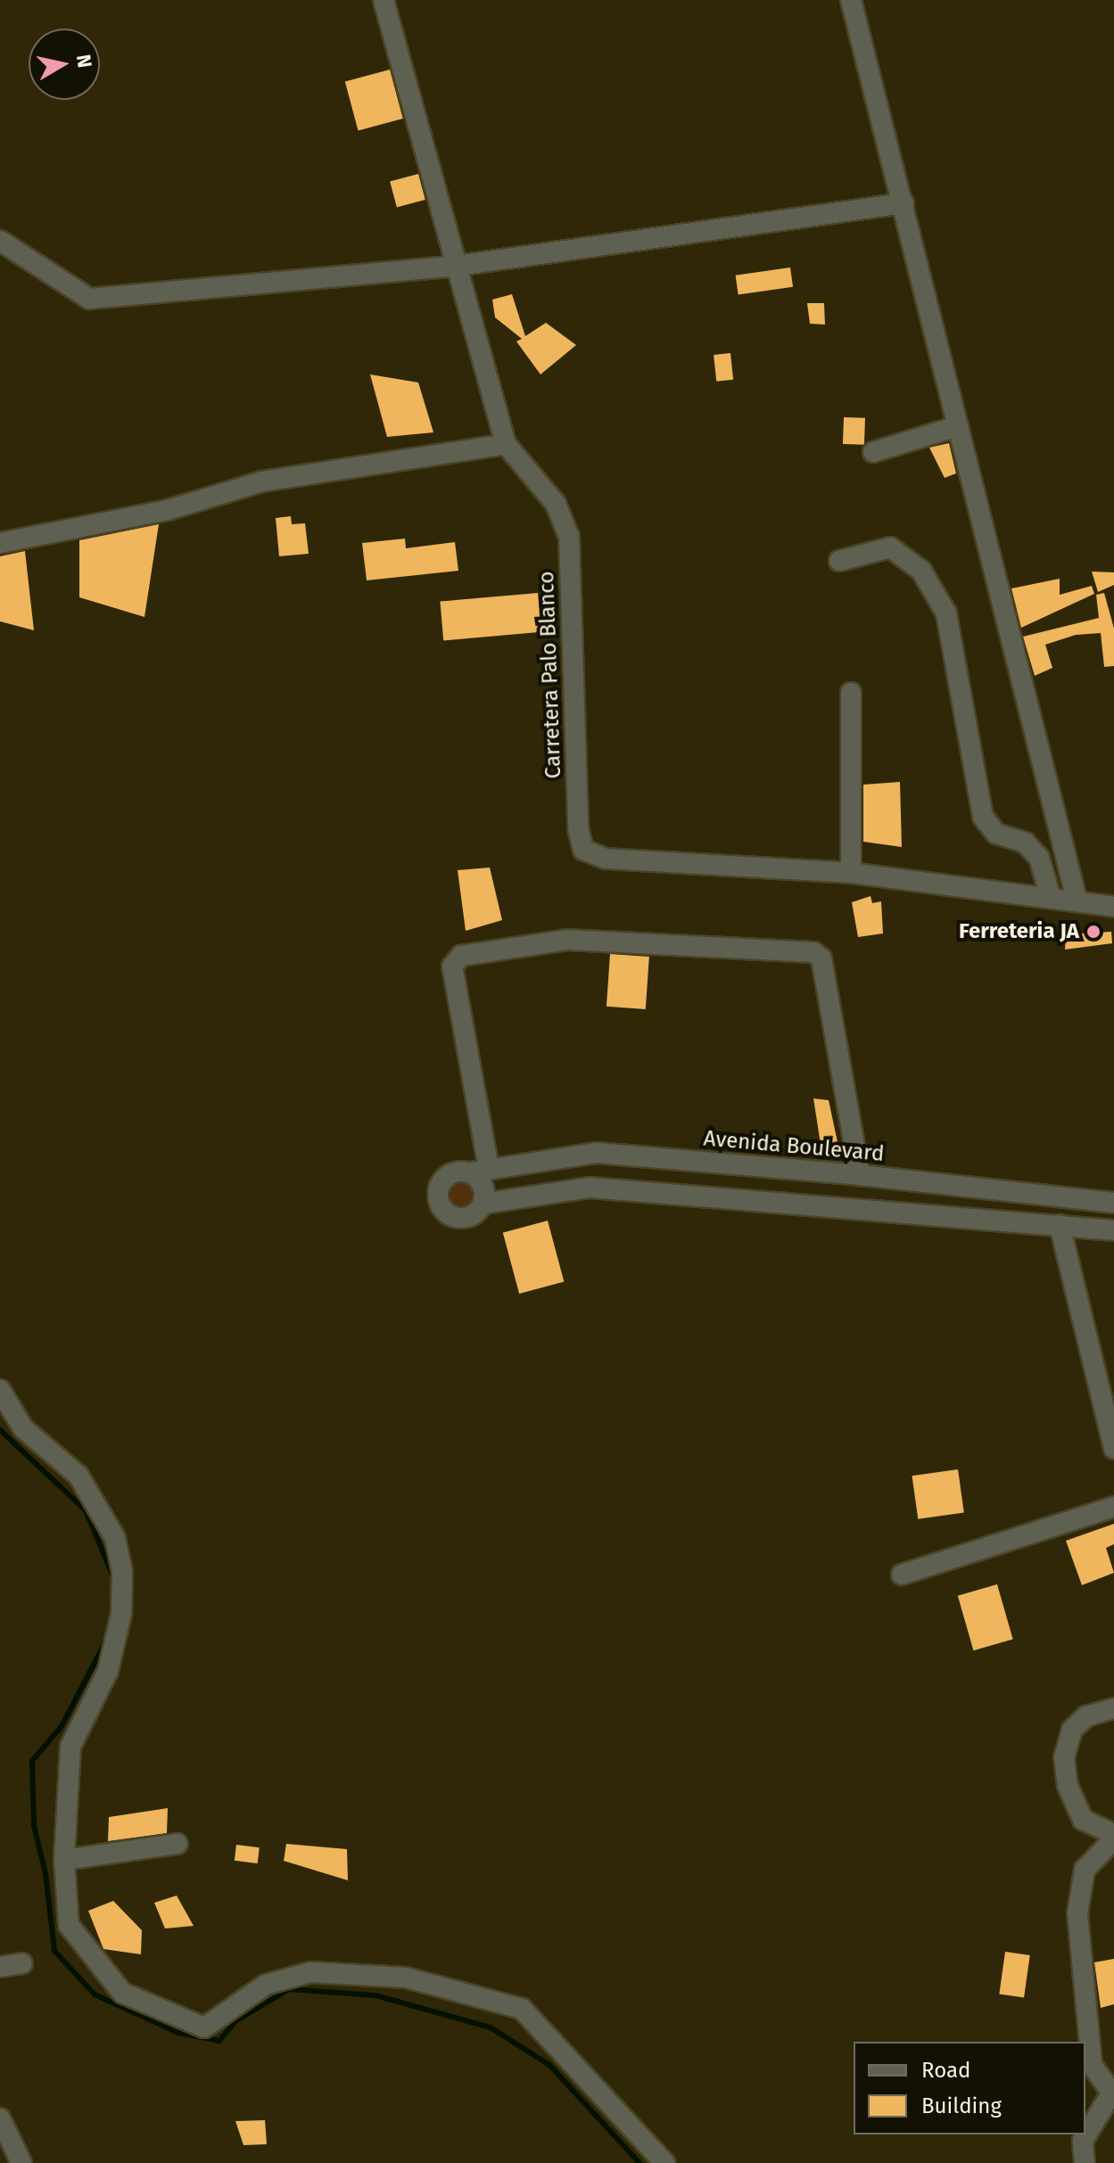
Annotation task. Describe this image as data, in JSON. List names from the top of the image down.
{
  "streets": {
    "street": ["Carretera Palo Blanco", "Avenida Boulevard"]
  },
  "places": ["Ferreteria JA"],
  "legend": ["Road", "Building"],
  "north": "right"
}
